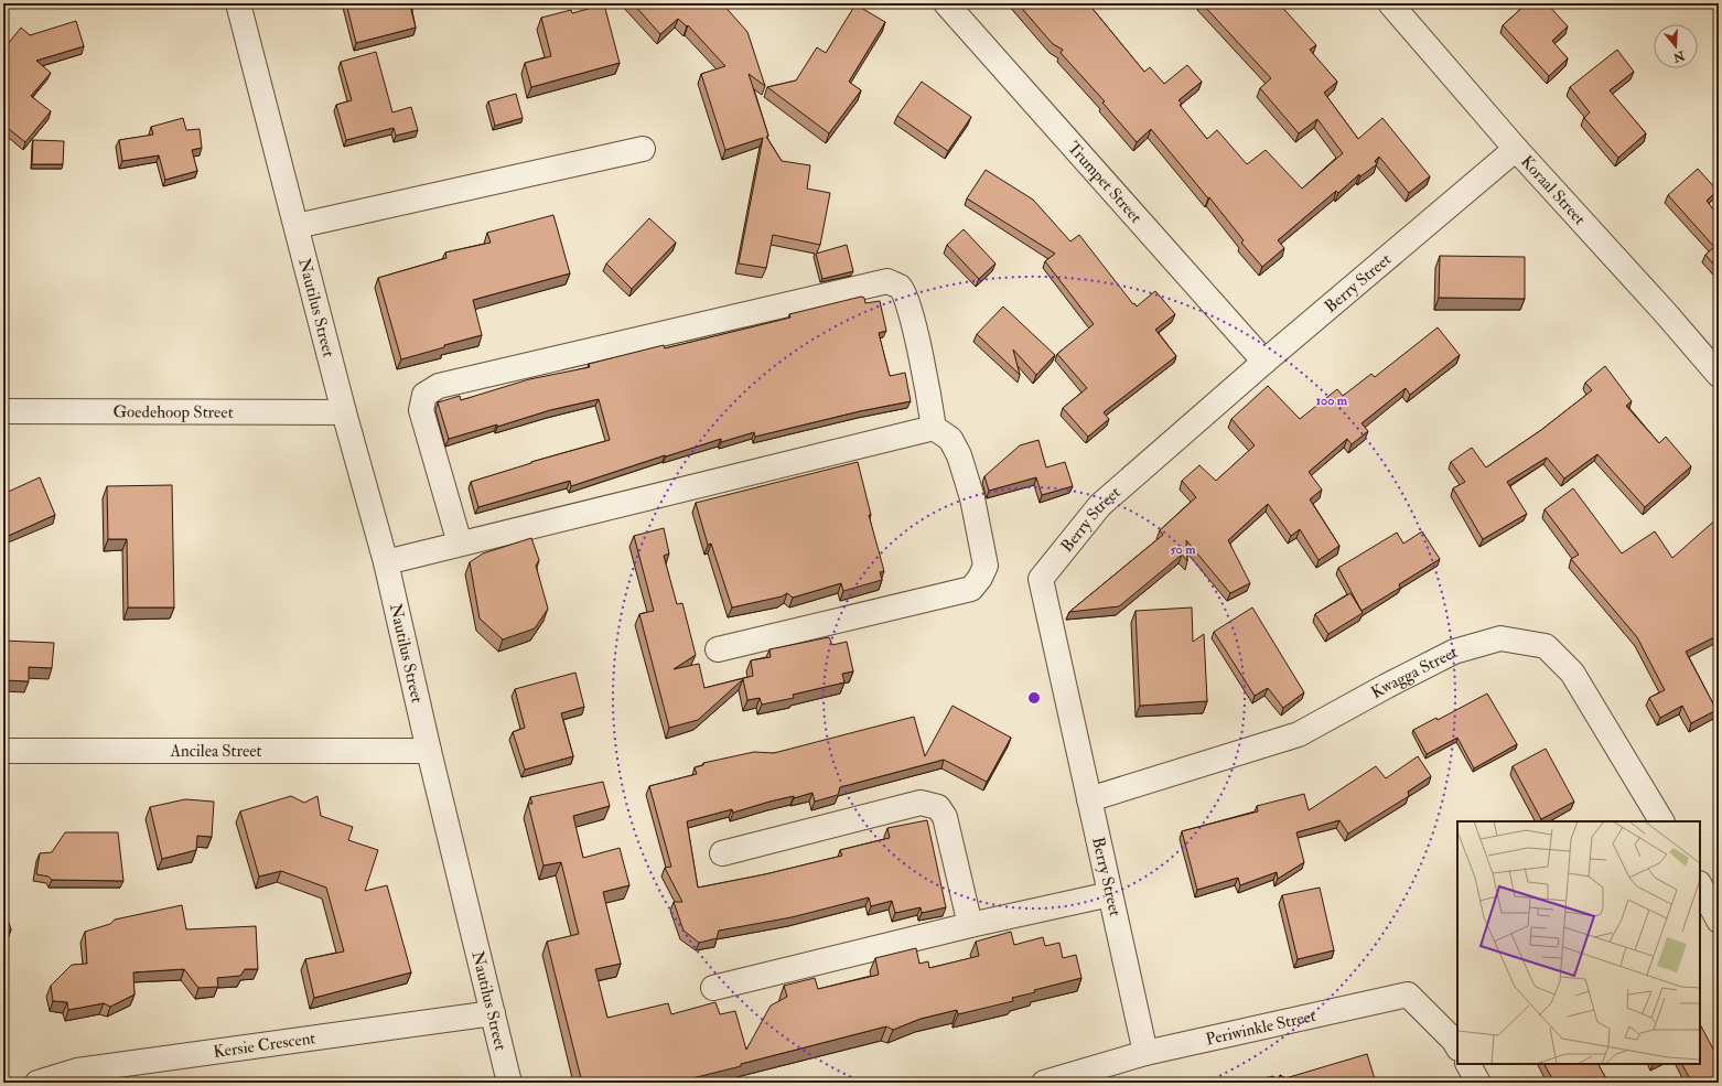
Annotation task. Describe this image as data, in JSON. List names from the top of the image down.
{
  "streets": {
    "street": [
      "Trumpet Street",
      "Koraal Street",
      "Berry Street",
      "Nautilus Street",
      "Goedehoop Street",
      "Kwagga Street",
      "Ancilea Street",
      "Periwinkle Street",
      "Kersie Crescent"
    ]
  },
  "crossings": [
    ["Trumpet Street", "Berry Street"],
    ["Koraal Street", "Berry Street"],
    ["Berry Street", "Kwagga Street"],
    ["Berry Street", "Periwinkle Street"],
    ["Nautilus Street", "Goedehoop Street"],
    ["Nautilus Street", "Ancilea Street"],
    ["Nautilus Street", "Kersie Crescent"]
  ],
  "north": "bottom",
  "rings": ["100 m", "50 m"]
}
